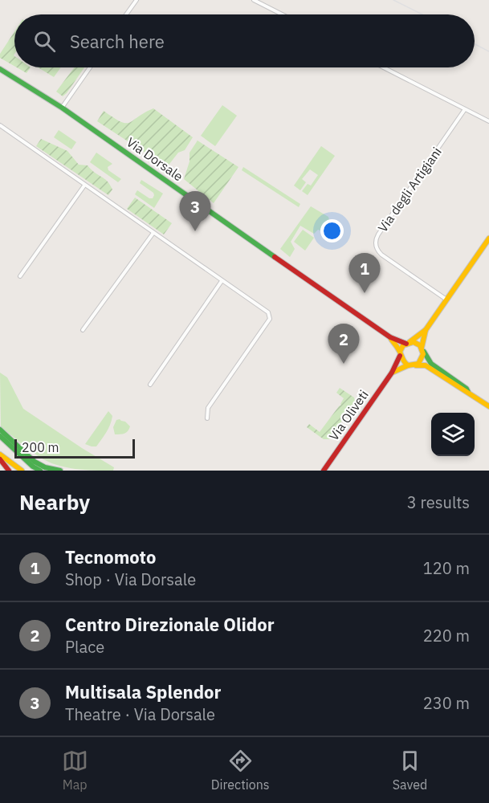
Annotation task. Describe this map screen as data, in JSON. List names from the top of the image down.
{
  "streets": {
    "main road": ["Via Dorsale", "Via Oliveti"],
    "street": ["Via degli Artigiani"]
  },
  "crossings": [
    ["Via Dorsale", "Via Oliveti"]
  ],
  "scale_bar": "200 m",
  "page": {
    "search": "Search here",
    "pins": ["3", "1", "2"],
    "scale": "200 m",
    "heading": ["Nearby", "3 results"],
    "list": [
      {
        "mark": "1",
        "name": "Tecnomoto",
        "note": "Shop · Via Dorsale",
        "value": "120 m"
      },
      {
        "mark": "2",
        "name": "Centro Direzionale Olidor",
        "note": "Place",
        "value": "220 m"
      },
      {
        "mark": "3",
        "name": "Multisala Splendor",
        "note": "Theatre · Via Dorsale",
        "value": "230 m"
      }
    ],
    "nav": ["Map", "Directions", "Saved"]
  }
}
